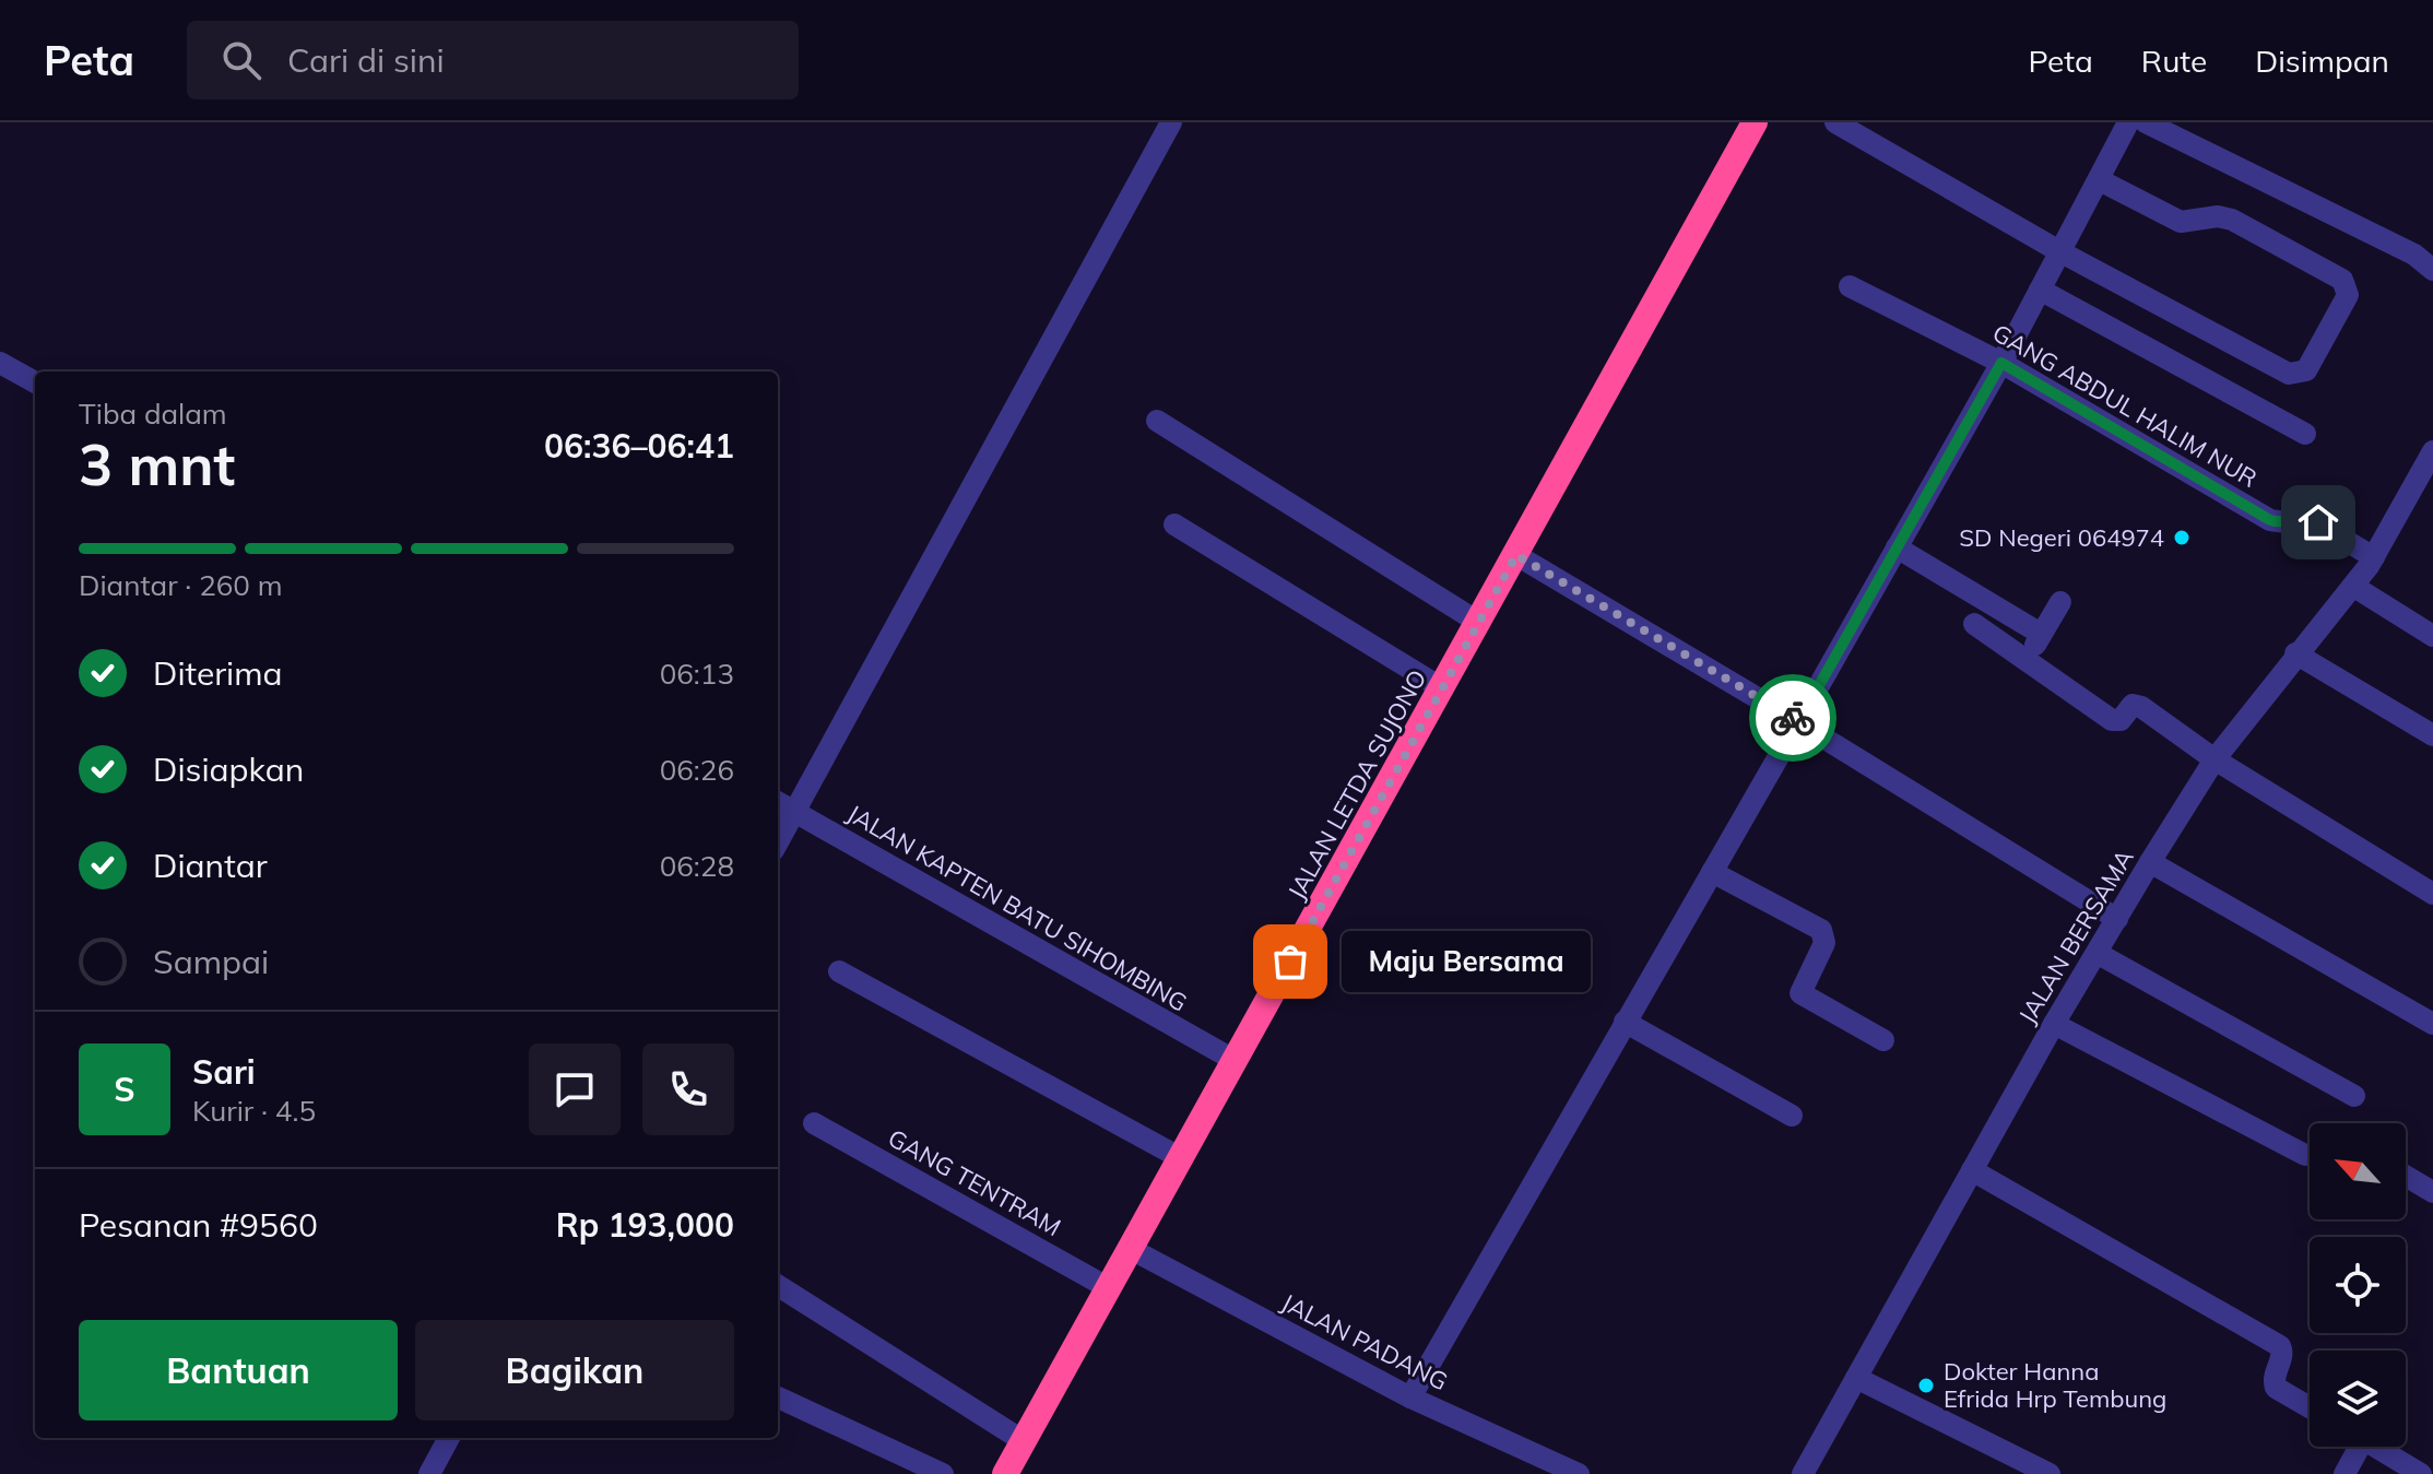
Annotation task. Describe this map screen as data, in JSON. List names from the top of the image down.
{
  "streets": {
    "highway": ["JALAN LETDA SUJONO"],
    "street": [
      "GANG ABDUL HALIM NUR",
      "JALAN KAPTEN BATU SIHOMBING",
      "JALAN BERSAMA",
      "GANG TENTRAM",
      "JALAN PADANG"
    ]
  },
  "crossings": [
    ["GANG ABDUL HALIM NUR", "JALAN BERSAMA"],
    ["JALAN LETDA SUJONO", "JALAN KAPTEN BATU SIHOMBING"],
    ["JALAN LETDA SUJONO", "GANG TENTRAM"],
    ["JALAN LETDA SUJONO", "JALAN PADANG"]
  ],
  "places": ["SD Negeri 064974", "Maju Bersama", "Dokter Hanna Efrida Hrp Tembung"],
  "north": "top left",
  "page": {
    "header": "Peta",
    "search": "Cari di sini",
    "nav": ["Peta", "Rute", "Disimpan"],
    "heading": ["3 mnt", "Tiba dalam", "06:36–06:41"],
    "panel": [
      "Sari",
      "Kurir · 4.5",
      "Pesanan #9560",
      "Rp 193,000"
    ],
    "bar": "Diantar · 260 m",
    "list": [
      ["Diterima", "06:13"],
      ["Disiapkan", "06:26"],
      ["Diantar", "06:28"],
      "Sampai"
    ],
    "bubble": "Maju Bersama",
    "round": "S",
    "buttons": ["Bantuan", "Bagikan"]
  }
}
